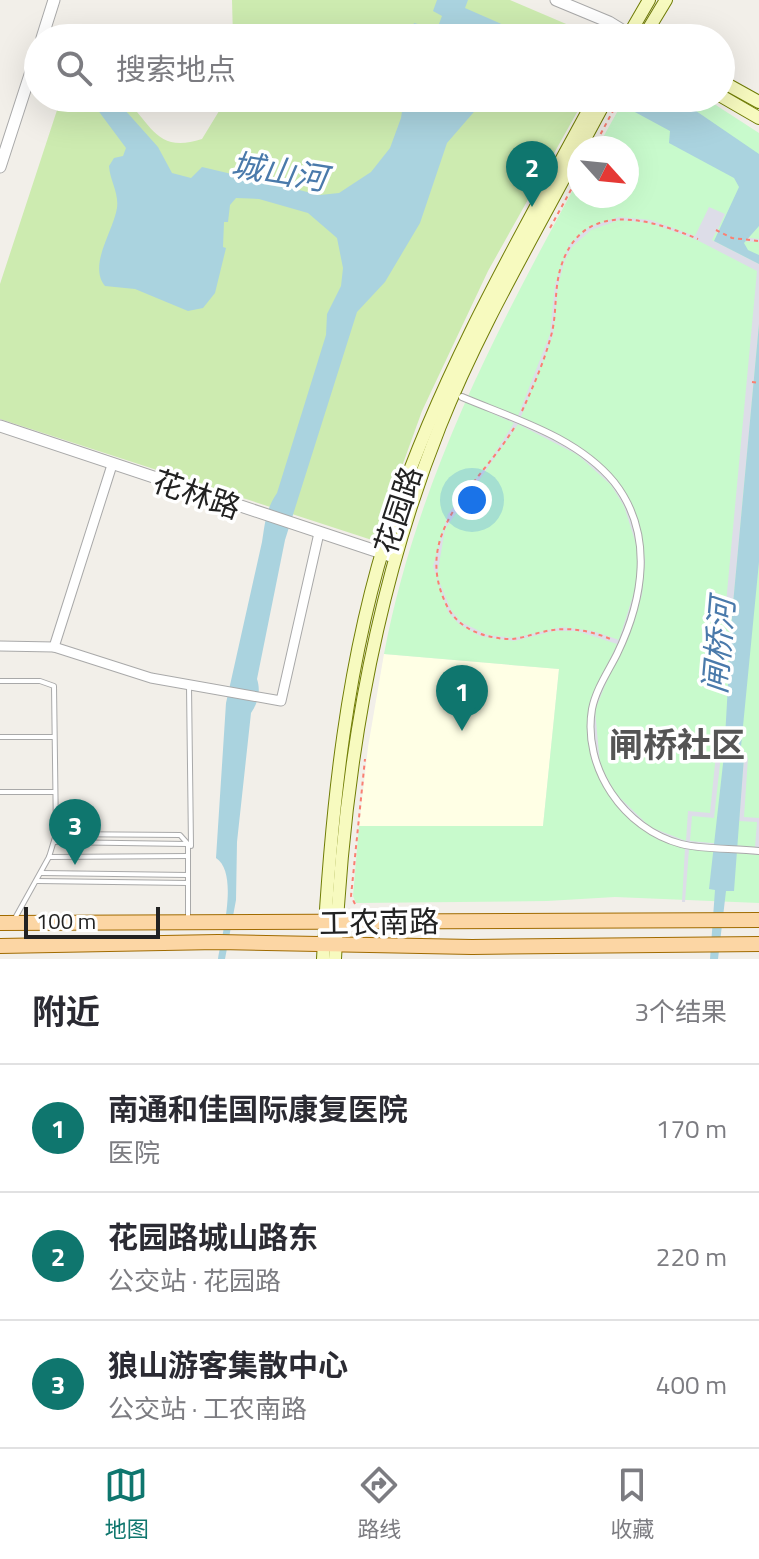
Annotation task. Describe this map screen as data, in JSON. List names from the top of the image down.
{
  "streets": {
    "main road": ["花园路", "工农南路"],
    "street": ["花林路"]
  },
  "crossings": [
    ["花林路", "花园路"],
    ["花园路", "工农南路"]
  ],
  "districts": ["闸桥社区"],
  "water": ["城山河", "闸桥河"],
  "scale_bar": "100 m",
  "north": "bottom right",
  "page": {
    "search": "搜索地点",
    "pins": ["2", "1", "3"],
    "scale": "100 m",
    "heading": ["附近", "3个结果"],
    "list": [
      {
        "mark": "1",
        "name": "南通和佳国际康复医院",
        "note": "医院",
        "value": "170 m"
      },
      {
        "mark": "2",
        "name": "花园路城山路东",
        "note": "公交站 · 花园路",
        "value": "220 m"
      },
      {
        "mark": "3",
        "name": "狼山游客集散中心",
        "note": "公交站 · 工农南路",
        "value": "400 m"
      }
    ],
    "nav": ["地图", "路线", "收藏"]
  }
}
